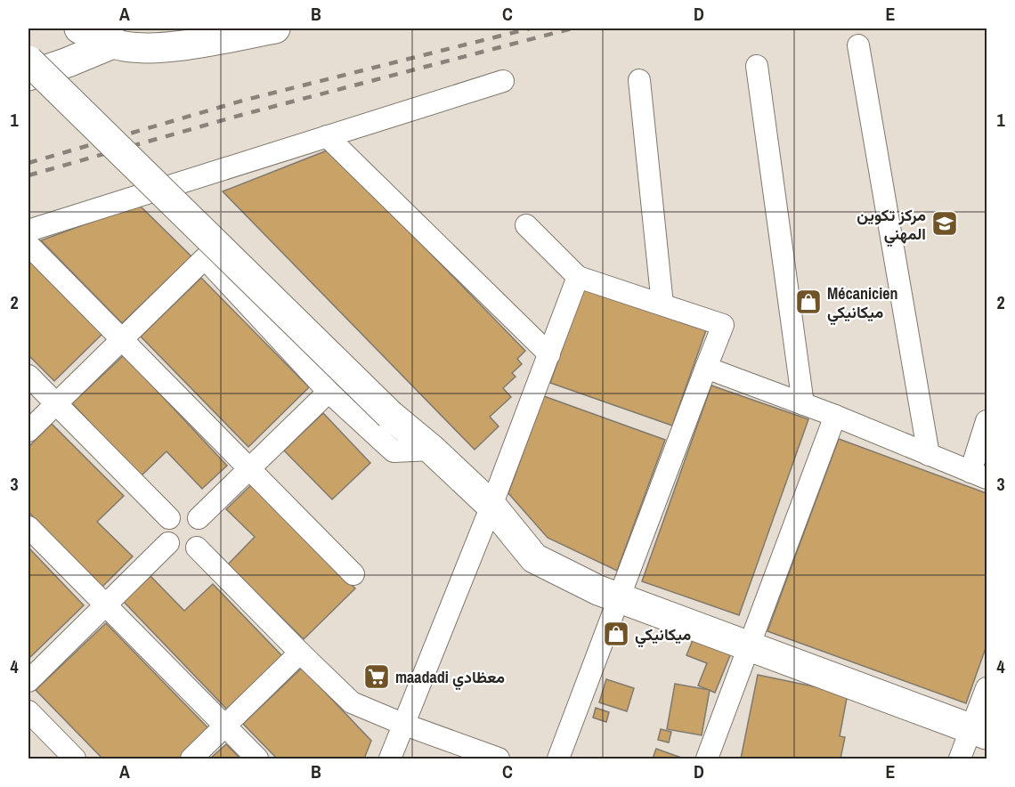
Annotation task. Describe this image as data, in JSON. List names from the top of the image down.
{
  "places": {
    "school or university": ["مركز تكوين المهني"],
    "shop": ["Mécanicien ميكانيكي", "ميكانيكي"],
    "supermarket": ["maadadi معظادي"]
  },
  "grid": {
    "columns": [
      "A",
      "B",
      "C",
      "D",
      "E"
    ],
    "rows": [
      "1",
      "2",
      "3",
      "4"
    ]
  }
}
